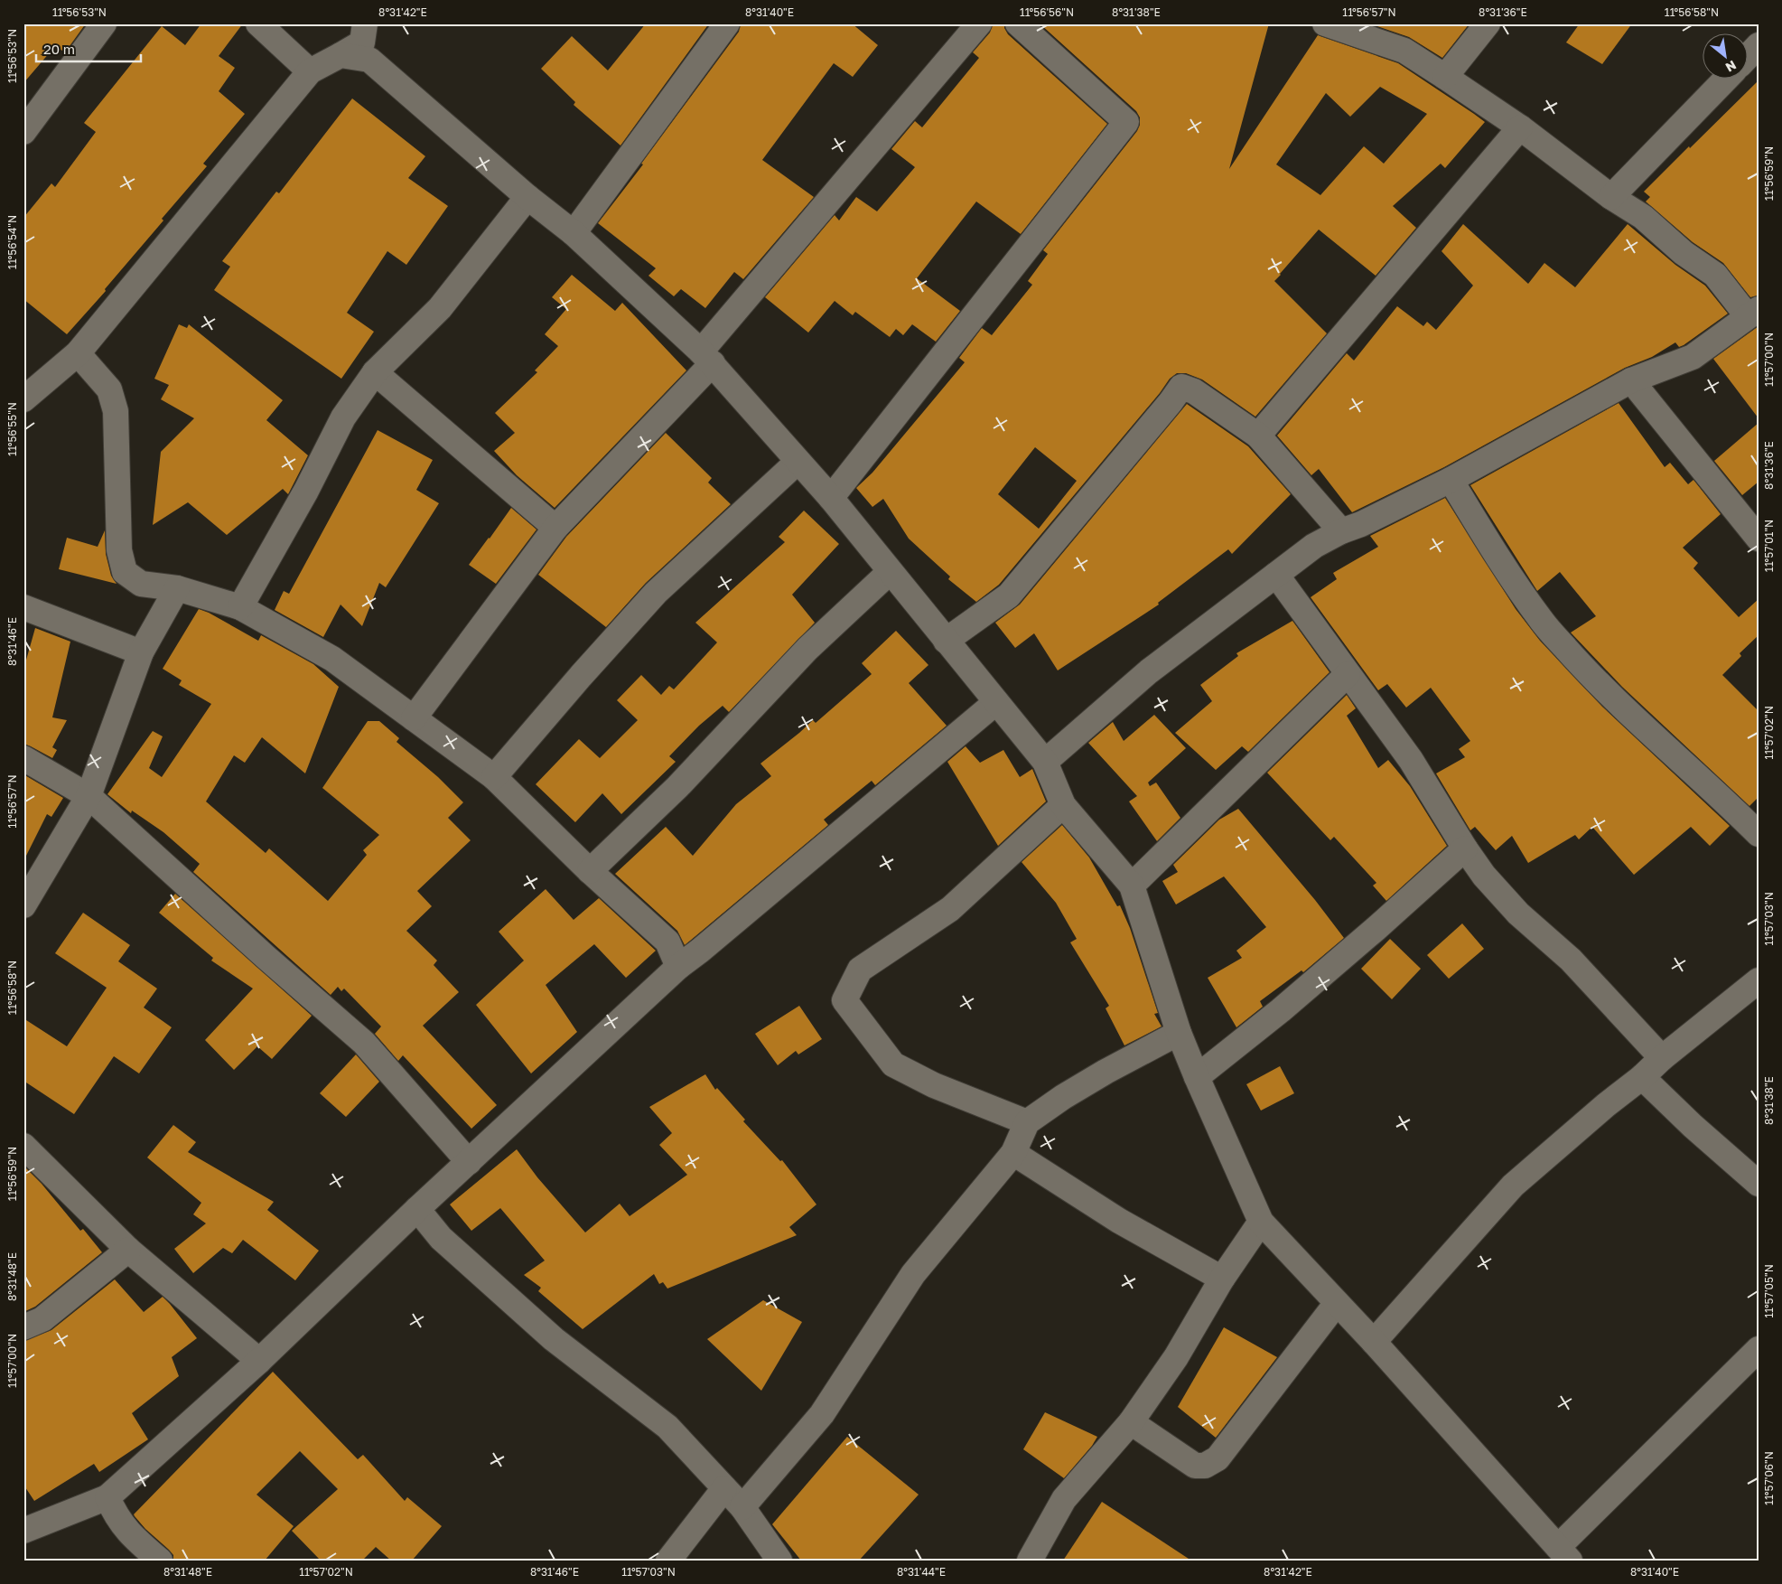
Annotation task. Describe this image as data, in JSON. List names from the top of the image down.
{
  "scale_bar": "20 m",
  "north": "bottom right",
  "coordinates": [
    "11°56'53\"N",
    "8°31'42\"E",
    "8°31'40\"E",
    "11°56'56\"N",
    "8°31'38\"E",
    "11°56'57\"N",
    "8°31'36\"E",
    "11°56'58\"N",
    "11°56'59\"N",
    "11°56'54\"N",
    "11°57'00\"N",
    "11°56'55\"N",
    "11°57'01\"N",
    "8°31'46\"E",
    "11°57'02\"N",
    "11°57'03\"N",
    "8°31'48\"E",
    "11°57'05\"N",
    "11°57'06\"N",
    "8°31'44\"E"
  ]
}
